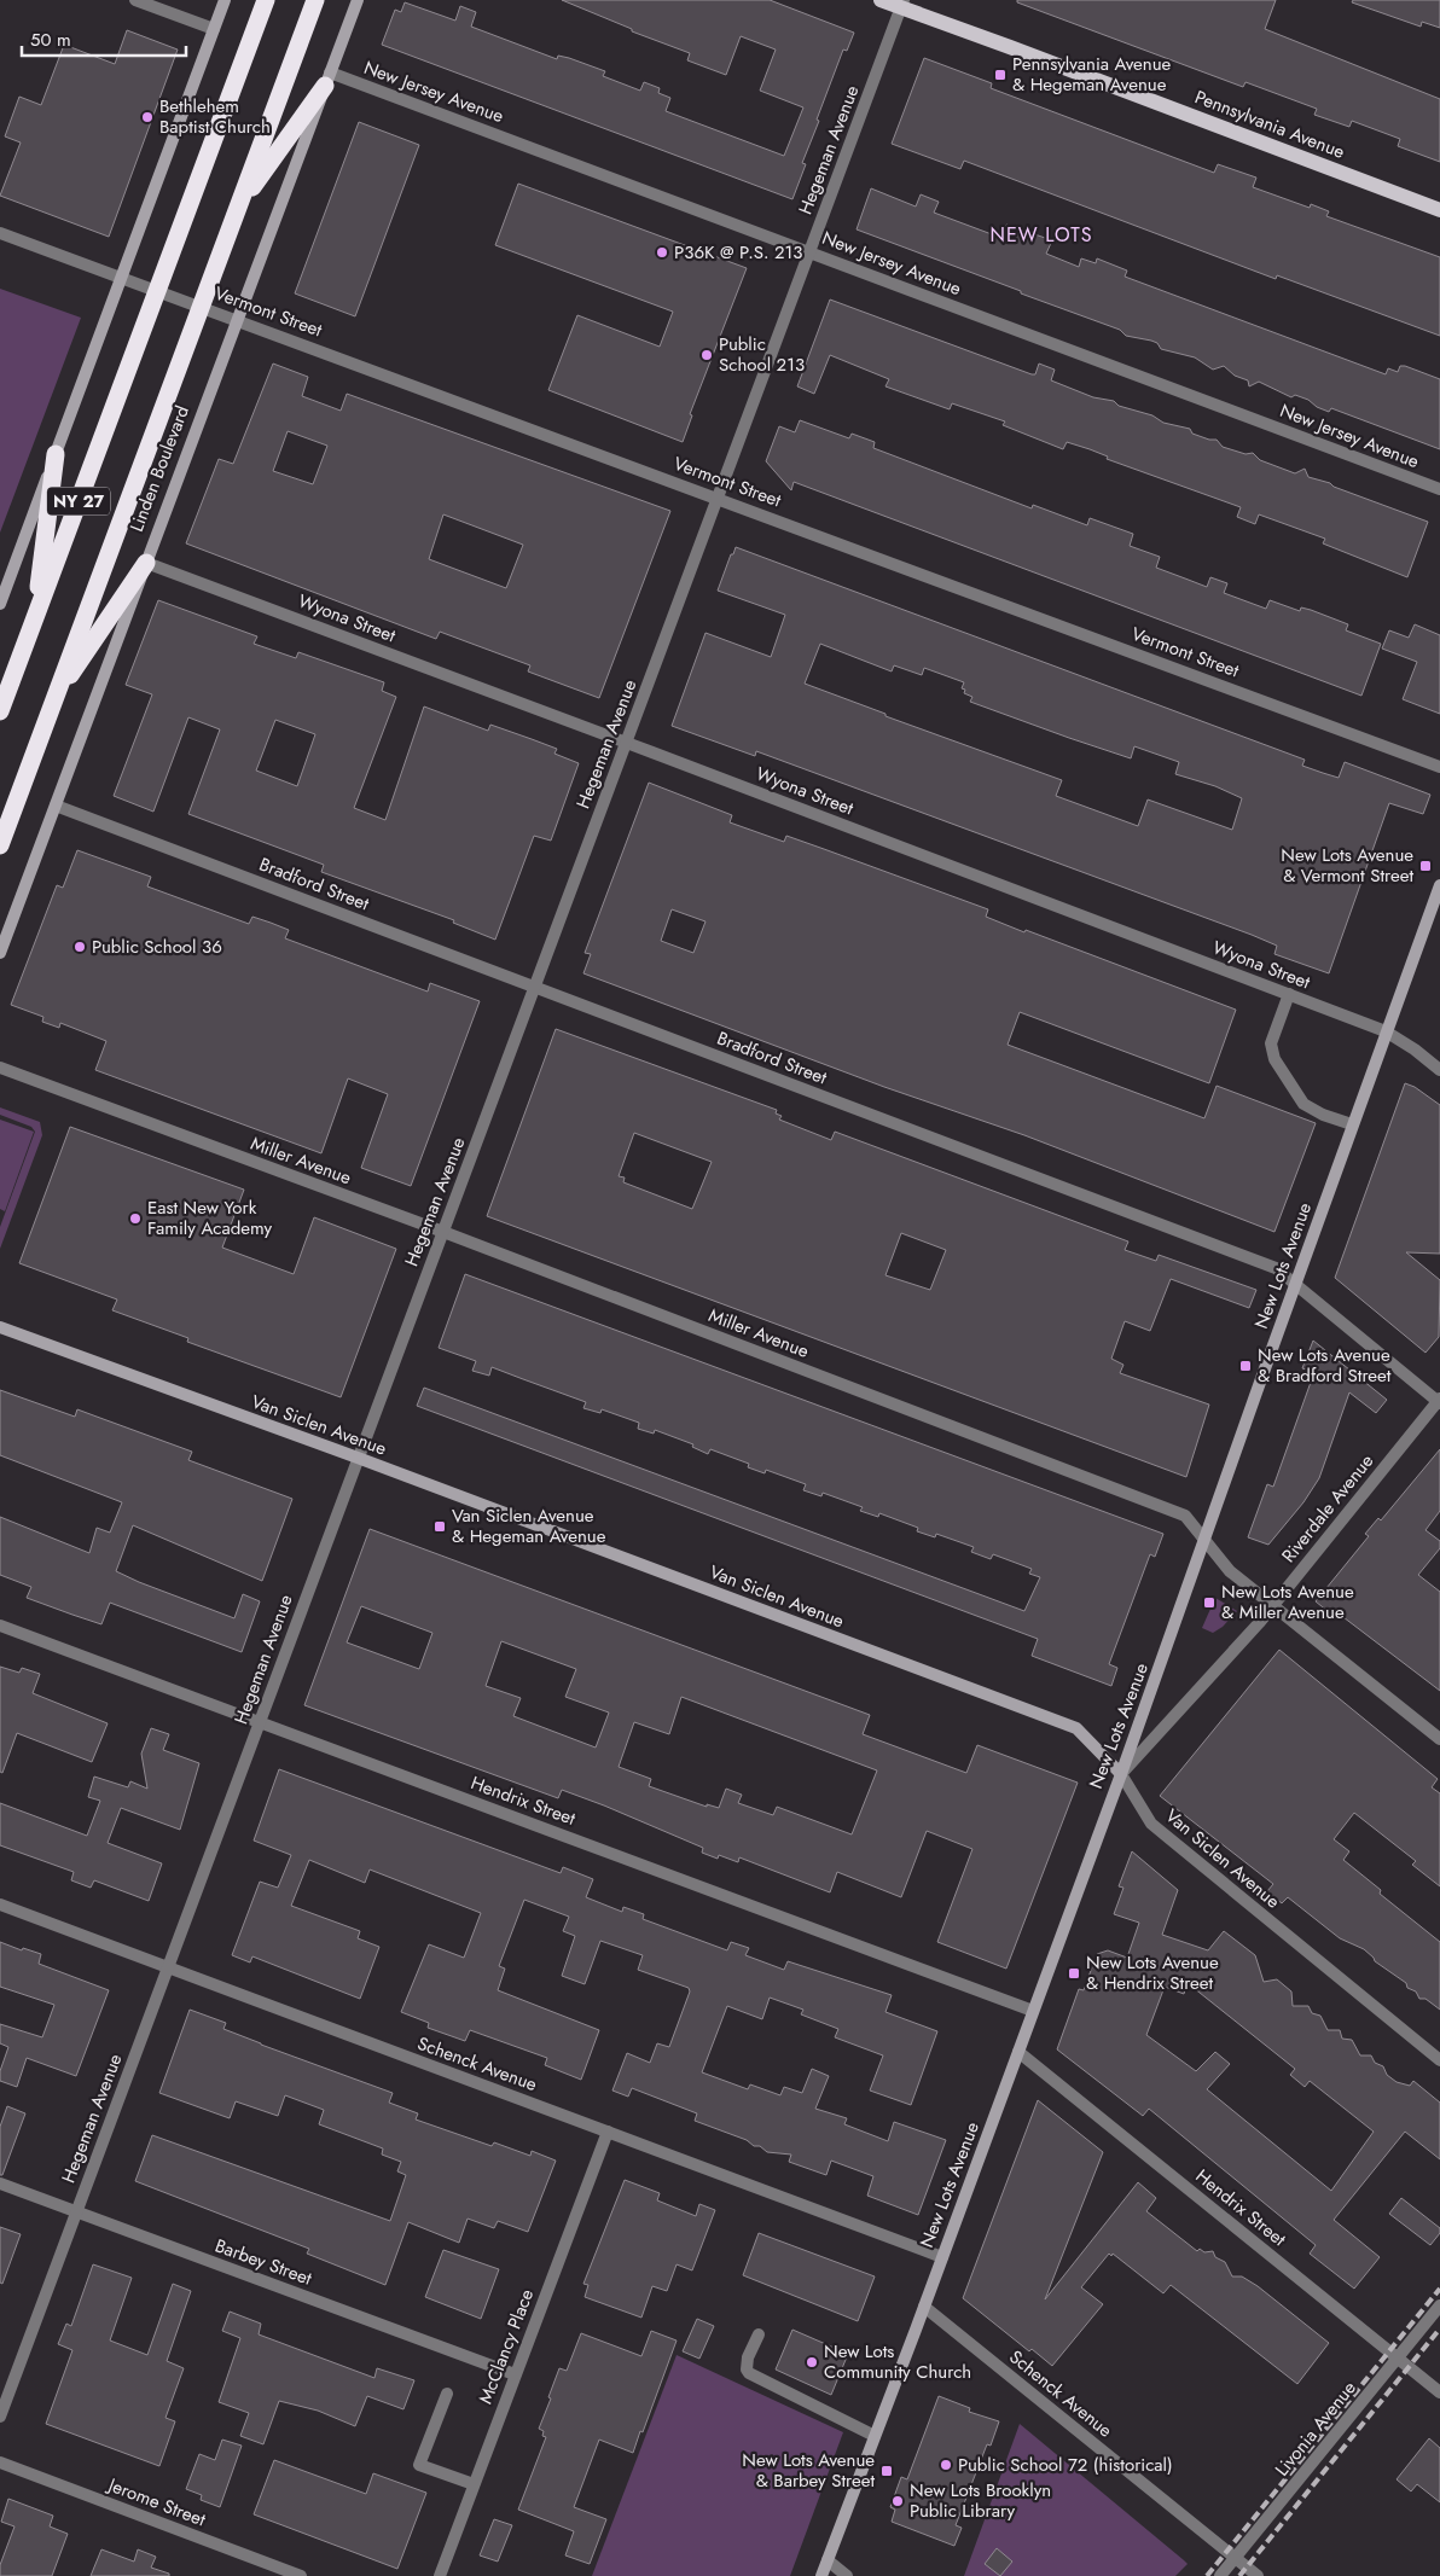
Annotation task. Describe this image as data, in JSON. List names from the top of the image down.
{
  "streets": {
    "highway": ["Linden Boulevard", "NY 27"],
    "main road": ["Pennsylvania Avenue"],
    "street": [
      "New Jersey Avenue",
      "Hegeman Avenue",
      "Vermont Street",
      "Wyona Street",
      "Bradford Street",
      "Miller Avenue",
      "New Lots Avenue",
      "Van Siclen Avenue",
      "Riverdale Avenue",
      "Hendrix Street",
      "Schenck Avenue",
      "Barbey Street",
      "McClancy Place",
      "Livonia Avenue",
      "Jerome Street"
    ]
  },
  "crossings": [
    ["New Jersey Avenue", "Hegeman Avenue"],
    ["New Jersey Avenue", "Linden Boulevard"],
    ["Pennsylvania Avenue", "Hegeman Avenue"],
    ["Hegeman Avenue", "Vermont Street"],
    ["Hegeman Avenue", "Wyona Street"],
    ["Hegeman Avenue", "Bradford Street"],
    ["Hegeman Avenue", "Miller Avenue"],
    ["Hegeman Avenue", "Van Siclen Avenue"],
    ["Hegeman Avenue", "Hendrix Street"],
    ["Hegeman Avenue", "Schenck Avenue"],
    ["Hegeman Avenue", "Barbey Street"],
    ["Vermont Street", "Linden Boulevard"],
    ["Vermont Street", "NY 27"],
    ["Linden Boulevard", "Wyona Street"],
    ["Linden Boulevard", "Bradford Street"],
    ["Wyona Street", "New Lots Avenue"],
    ["Bradford Street", "New Lots Avenue"],
    ["Bradford Street", "Riverdale Avenue"],
    ["Miller Avenue", "New Lots Avenue"],
    ["Miller Avenue", "Riverdale Avenue"],
    ["New Lots Avenue", "Van Siclen Avenue"],
    ["New Lots Avenue", "Riverdale Avenue"],
    ["New Lots Avenue", "Hendrix Street"],
    ["New Lots Avenue", "Schenck Avenue"],
    ["Van Siclen Avenue", "Riverdale Avenue"],
    ["Hendrix Street", "Livonia Avenue"],
    ["Schenck Avenue", "McClancy Place"],
    ["Schenck Avenue", "Livonia Avenue"],
    ["Barbey Street", "McClancy Place"]
  ],
  "districts": ["NEW LOTS"],
  "places": {
    "transit": [
      "Pennsylvania Avenue & Hegeman Avenue",
      "New Lots Avenue & Vermont Street",
      "New Lots Avenue & Bradford Street",
      "Van Siclen Avenue & Hegeman Avenue",
      "New Lots Avenue & Miller Avenue",
      "New Lots Avenue & Hendrix Street",
      "New Lots Avenue & Barbey Street"
    ],
    "other": [
      "Bethlehem Baptist Church",
      "P36K @ P.S. 213",
      "Public School 213",
      "Public School 36",
      "East New York Family Academy",
      "New Lots Community Church",
      "Public School 72 (historical)",
      "New Lots Brooklyn Public Library"
    ]
  },
  "scale_bar": "50 m"
}
